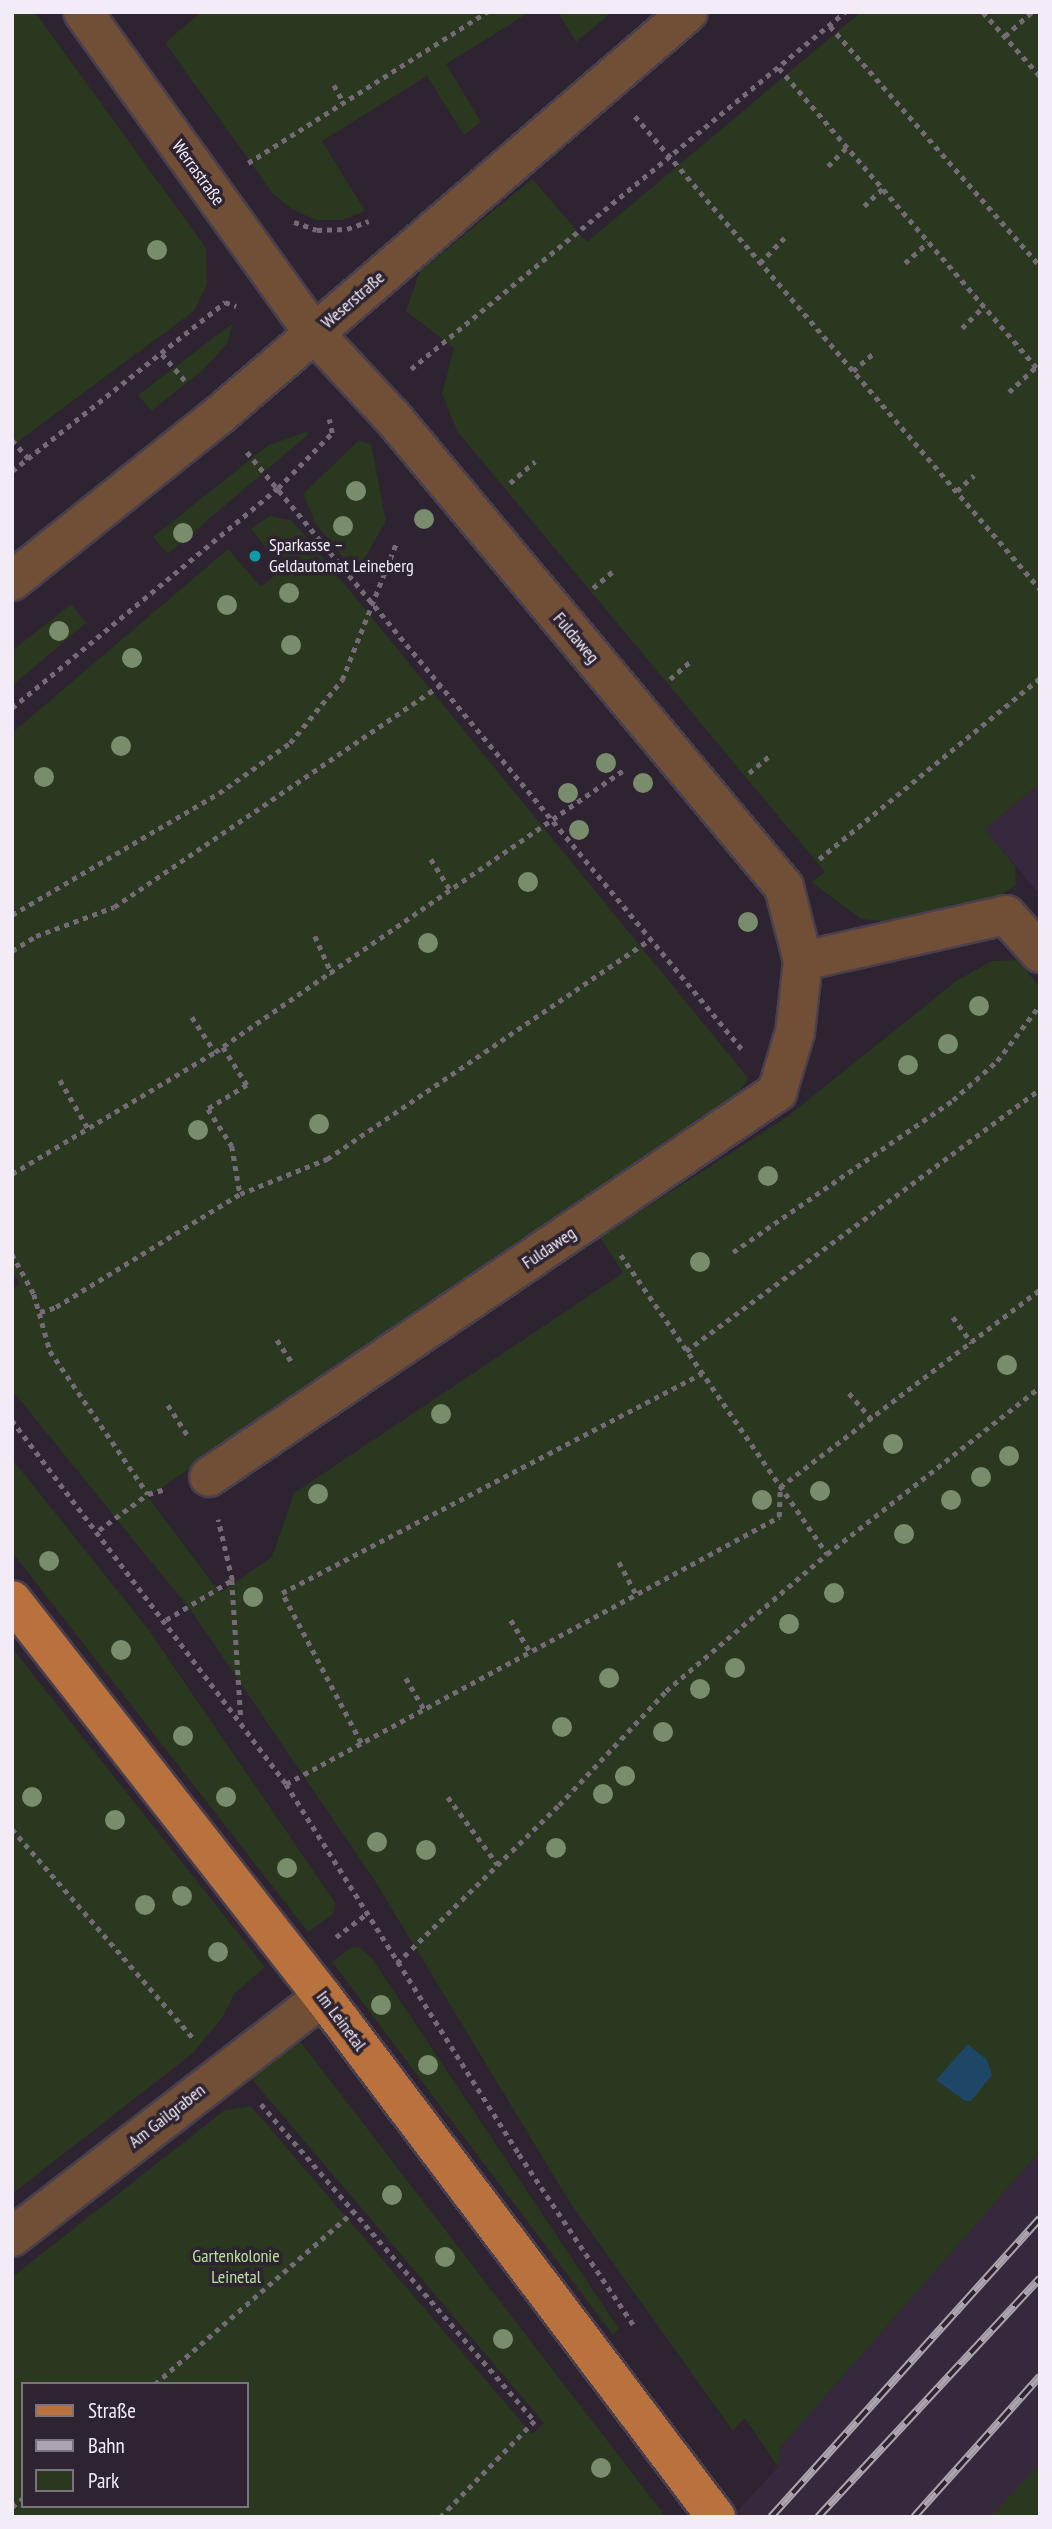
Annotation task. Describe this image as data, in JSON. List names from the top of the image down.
{
  "streets": {
    "main road": ["Im Leinetal"],
    "street": [
      "Werrastraße",
      "Weserstraße",
      "Fuldaweg",
      "Am Gailgraben"
    ]
  },
  "crossings": [
    ["Werrastraße", "Weserstraße"],
    ["Werrastraße", "Fuldaweg"],
    ["Weserstraße", "Fuldaweg"],
    ["Im Leinetal", "Am Gailgraben"]
  ],
  "parks": ["Gartenkolonie Leinetal"],
  "places": ["Sparkasse – Geldautomat Leineberg"],
  "legend": ["Straße", "Bahn", "Park"]
}
